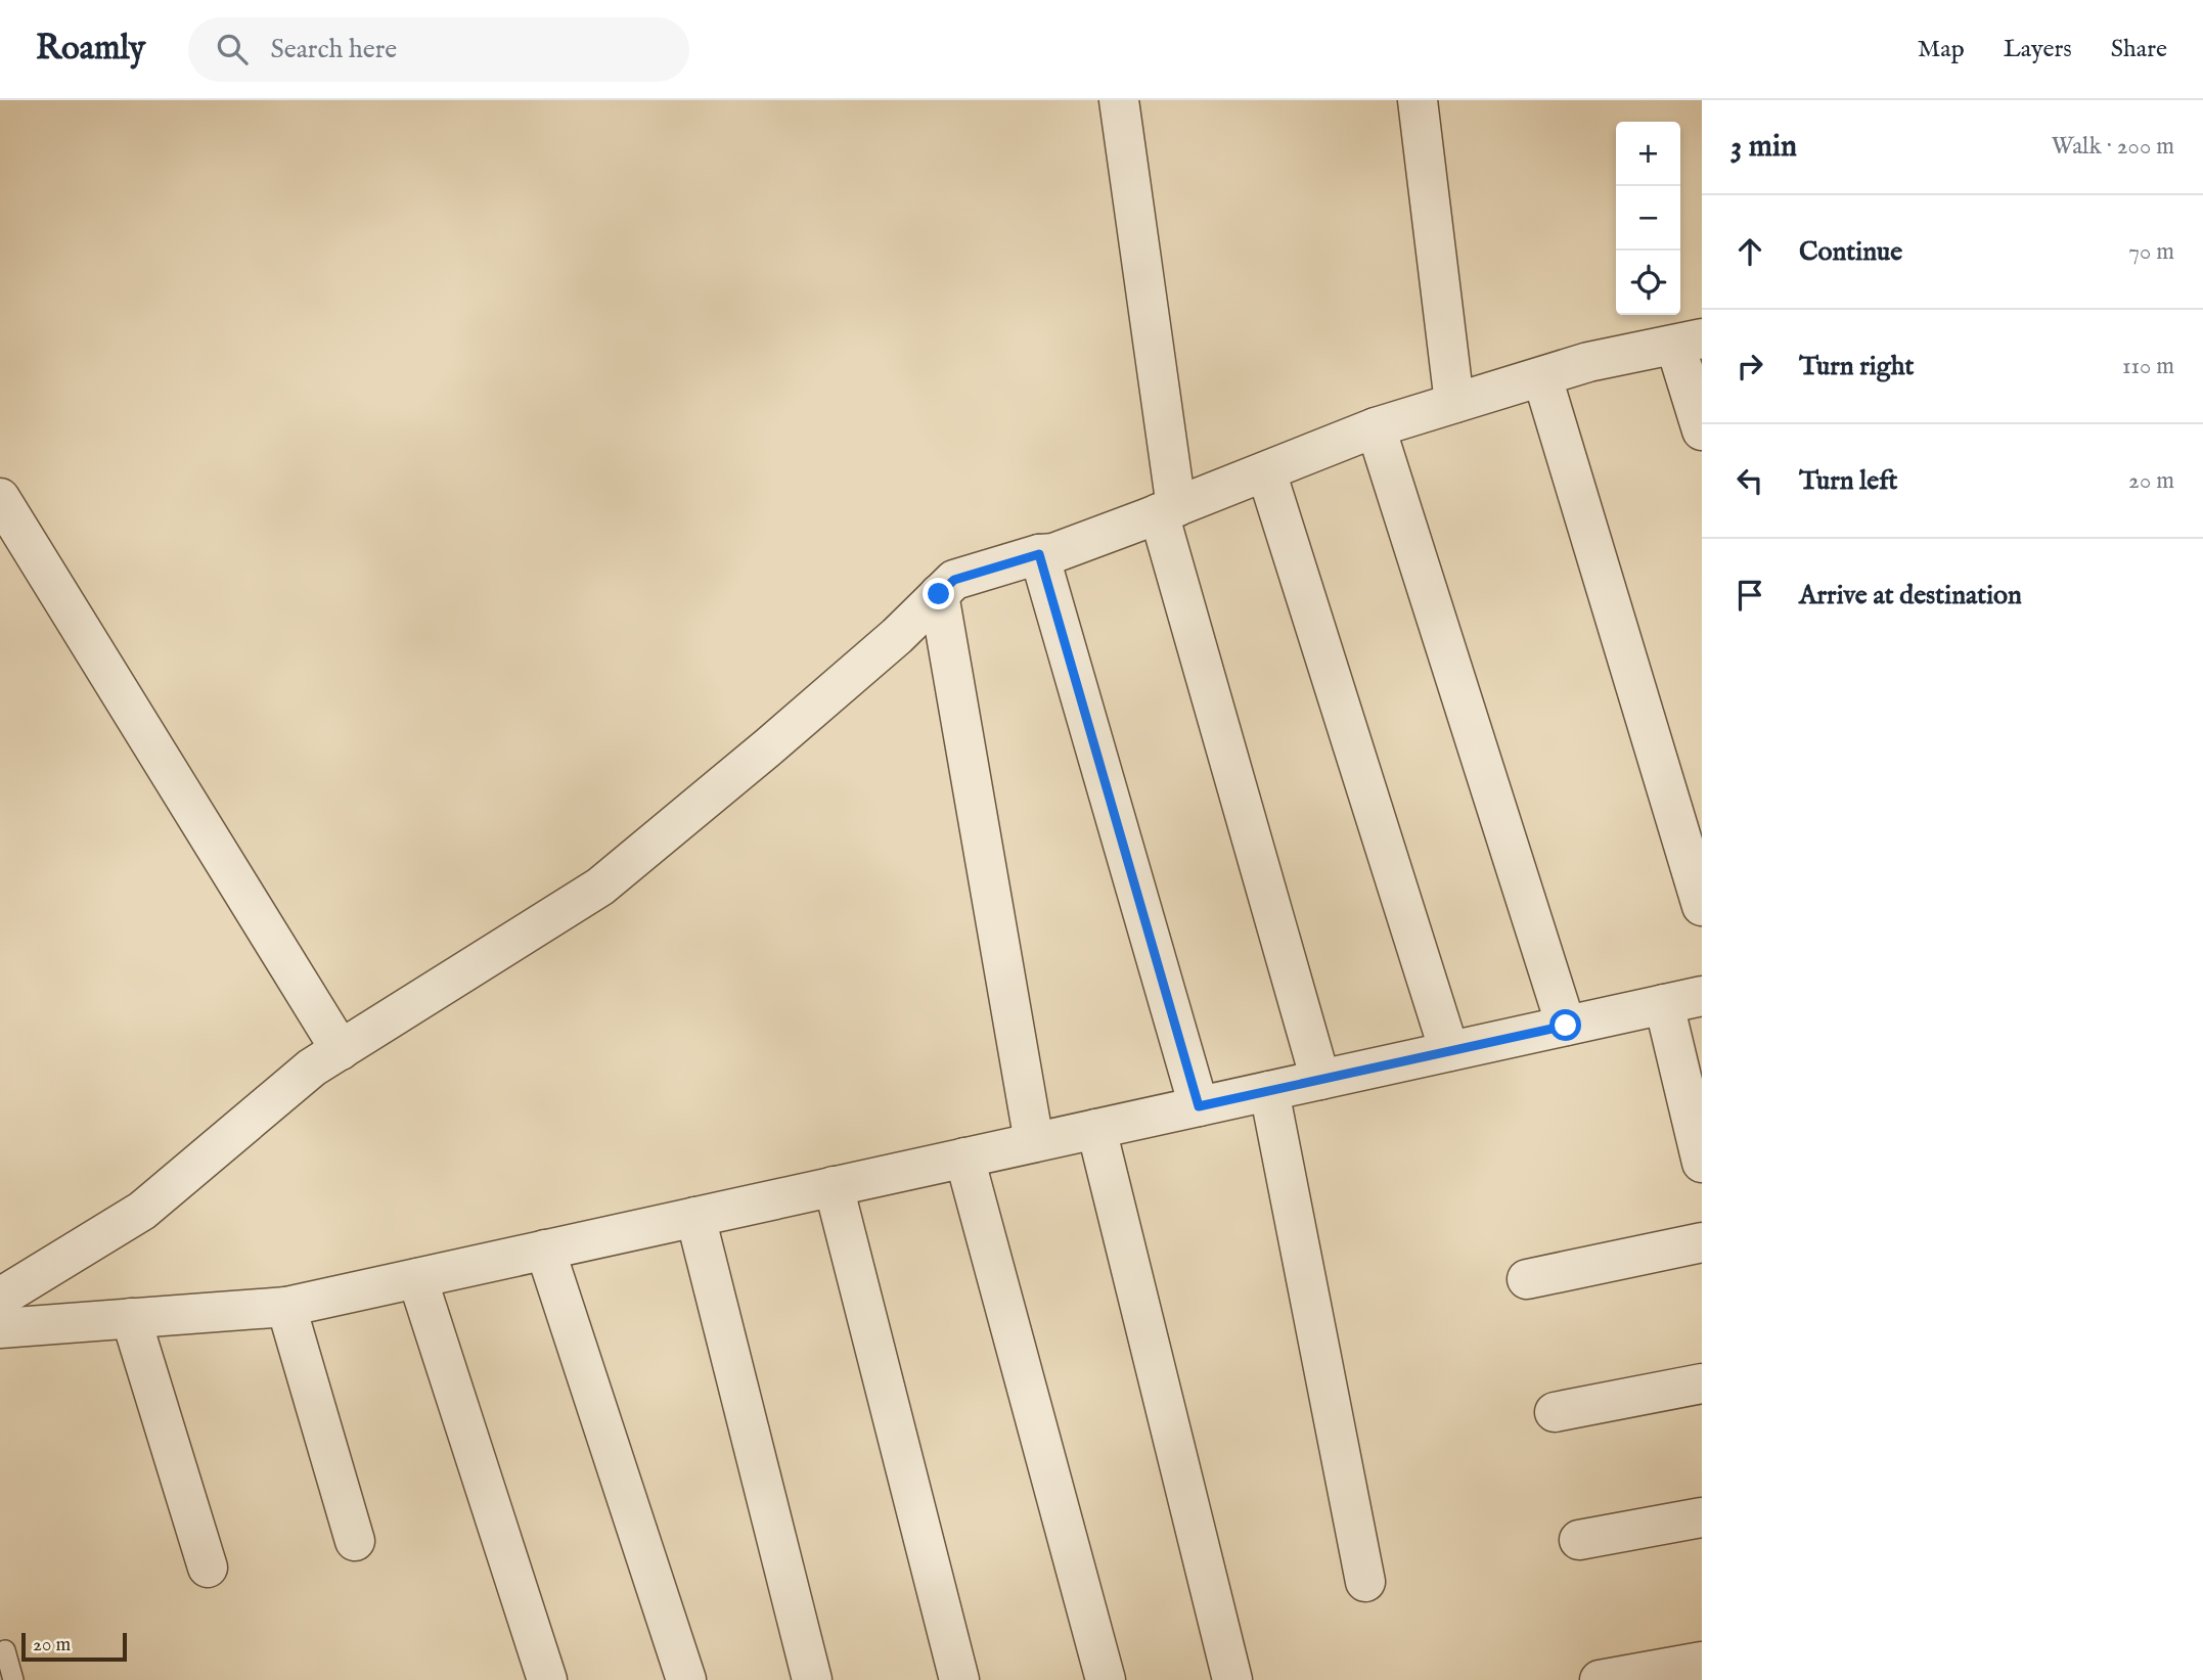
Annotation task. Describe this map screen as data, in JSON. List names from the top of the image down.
{
  "scale_bar": "20 m",
  "page": {
    "header": "Roamly",
    "search": "Search here",
    "nav": ["Map", "Layers", "Share"],
    "heading": ["3 min", "Walk · 200 m"],
    "map_buttons": ["+", "−"],
    "list": [
      ["Continue", "70 m"],
      ["Turn right", "110 m"],
      ["Turn left", "20 m"],
      "Arrive at destination"
    ],
    "scale": "20 m"
  }
}
